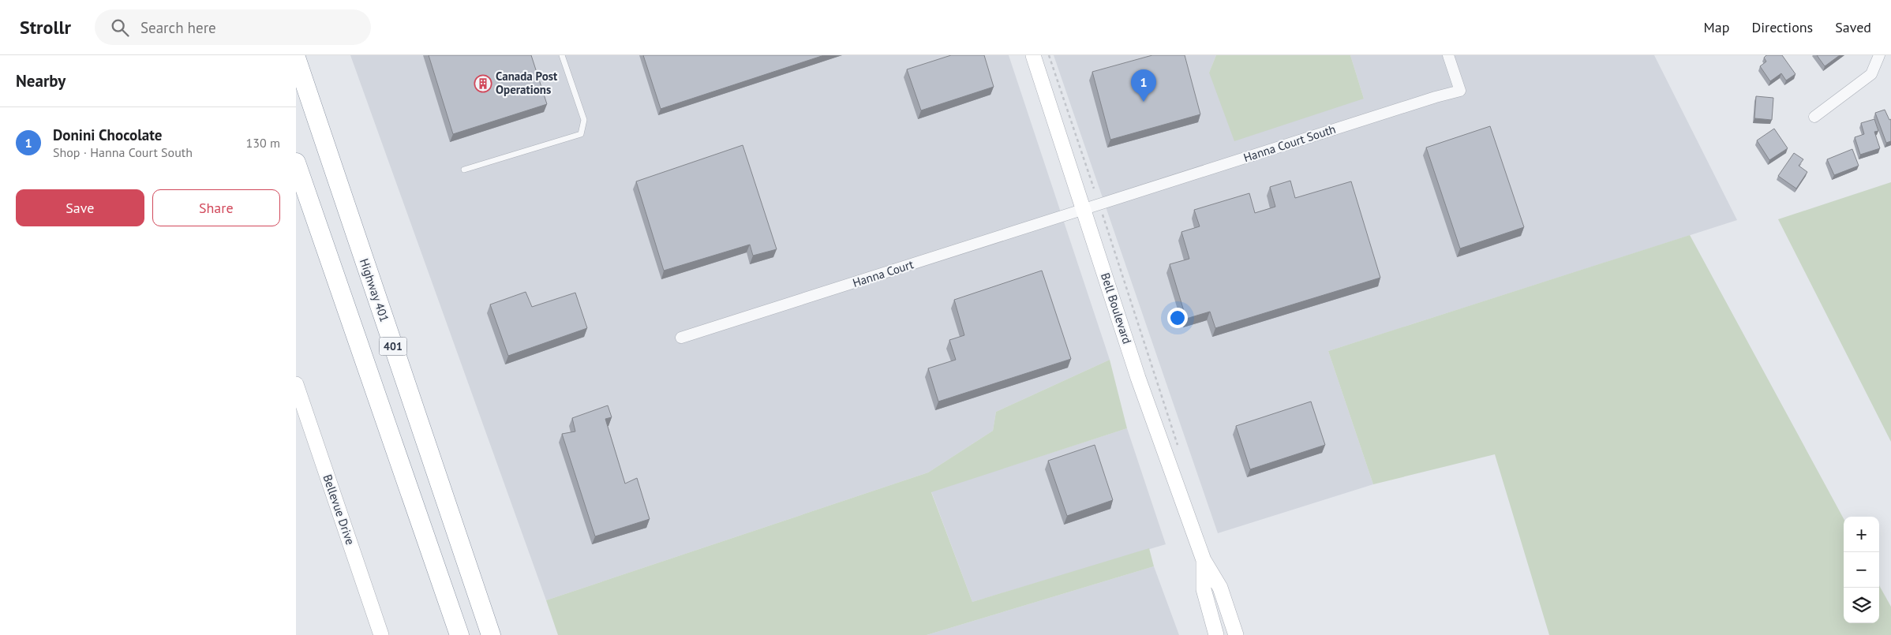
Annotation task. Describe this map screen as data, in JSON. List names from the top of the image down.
{
  "streets": {
    "highway": ["Highway 401", "401"],
    "main road": ["Bell Boulevard", "Bellevue Drive"],
    "street": ["Hanna Court South", "Hanna Court"]
  },
  "crossings": [
    ["Hanna Court South", "Hanna Court"],
    ["Hanna Court South", "Bell Boulevard"],
    ["Hanna Court", "Bell Boulevard"]
  ],
  "places": {
    "building": ["Canada Post Operations"]
  },
  "page": {
    "header": "Strollr",
    "search": "Search here",
    "nav": ["Map", "Directions", "Saved"],
    "heading": "Nearby",
    "pins": "1",
    "list": [
      {
        "mark": "1",
        "name": "Donini Chocolate",
        "note": "Shop · Hanna Court South",
        "value": "130 m"
      }
    ],
    "buttons": ["Save", "Share"],
    "map_buttons": ["+", "−"]
  }
}
